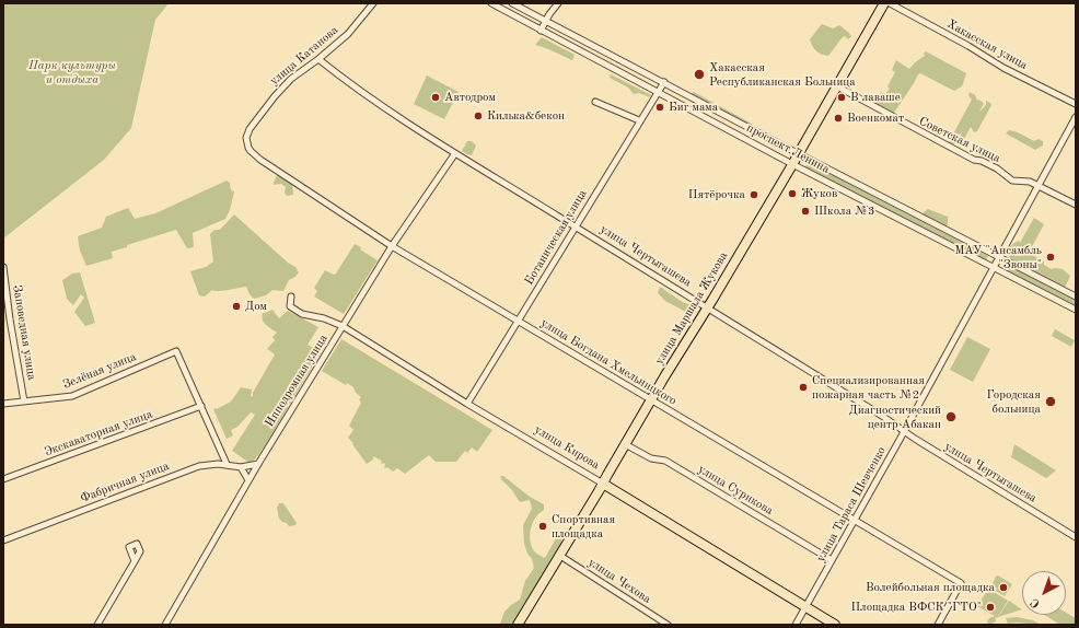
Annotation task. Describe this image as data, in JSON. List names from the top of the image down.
{
  "streets": {
    "main road": ["улица Маршала Жукова", "улица Кирова"],
    "street": [
      "Хакасская улица",
      "улица Катанова",
      "Советская улица",
      "проспект Ленина",
      "Ботаническая улица",
      "улица Чертыгашева",
      "Заповедная улица",
      "улица Богдана Хмельницкого",
      "Зелёная улица",
      "Ипподромная улица",
      "Экскаваторная улица",
      "Фабричная улица",
      "улица Сурикова",
      "улица Тараса Шевченко",
      "улица Чехова"
    ]
  },
  "crossings": [
    ["улица Катанова", "улица Чертыгашева"],
    ["улица Катанова", "улица Богдана Хмельницкого"],
    ["Советская улица", "улица Маршала Жукова"],
    ["Советская улица", "улица Тараса Шевченко"],
    ["проспект Ленина", "Ботаническая улица"],
    ["проспект Ленина", "улица Маршала Жукова"],
    ["проспект Ленина", "улица Тараса Шевченко"],
    ["Ботаническая улица", "улица Чертыгашева"],
    ["Ботаническая улица", "улица Богдана Хмельницкого"],
    ["Ботаническая улица", "улица Кирова"],
    ["улица Чертыгашева", "улица Маршала Жукова"],
    ["улица Чертыгашева", "Ипподромная улица"],
    ["улица Чертыгашева", "улица Тараса Шевченко"],
    ["улица Маршала Жукова", "улица Богдана Хмельницкого"],
    ["улица Маршала Жукова", "улица Кирова"],
    ["улица Маршала Жукова", "улица Сурикова"],
    ["улица Маршала Жукова", "улица Чехова"],
    ["Заповедная улица", "Зелёная улица"],
    ["улица Богдана Хмельницкого", "Ипподромная улица"],
    ["улица Богдана Хмельницкого", "улица Тараса Шевченко"],
    ["Зелёная улица", "Экскаваторная улица"],
    ["Ипподромная улица", "улица Кирова"],
    ["Ипподромная улица", "Фабричная улица"],
    ["улица Кирова", "улица Тараса Шевченко"],
    ["улица Сурикова", "улица Тараса Шевченко"]
  ],
  "parks": ["Парк культуры и отдыха"],
  "places": [
    "Хакасская Республиканская Больница",
    "Автодром",
    "В лаваше",
    "Биг мама",
    "Килька&бекон",
    "Военкомат",
    "Жуков",
    "Пятёрочка",
    "Школа №3",
    "МАУ \"Ансамбль \"Звоны\"",
    "Дом",
    "Специализированная пожарная часть №2",
    "Городская больница",
    "Диагностический центр Абакан",
    "Спортивная площадка",
    "Волейбольная площадка",
    "Площадка ВФСК \"ГТО\""
  ],
  "north": "bottom left"
}
